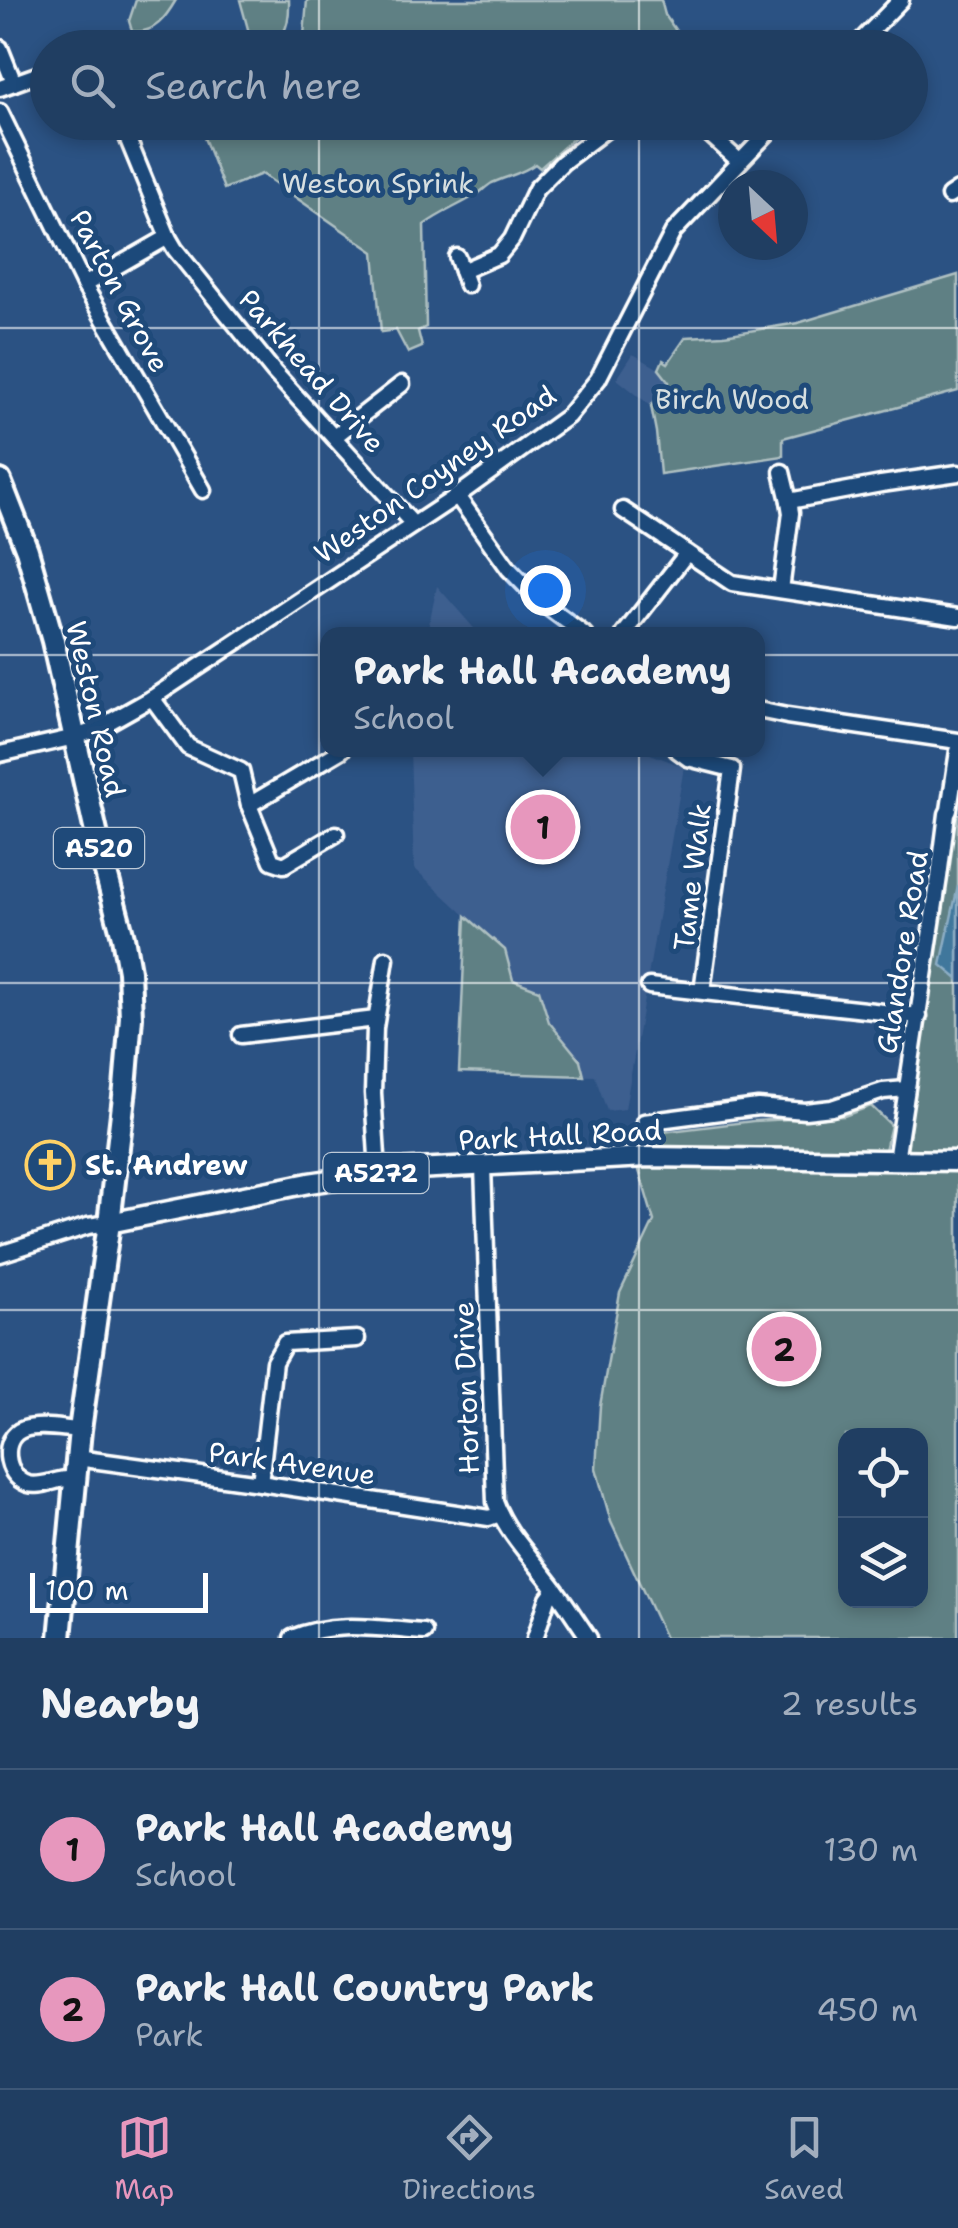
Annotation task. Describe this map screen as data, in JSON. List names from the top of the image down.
{
  "streets": {
    "highway": ["Weston Road", "A520"],
    "main road": ["Park Hall Road", "A5272"],
    "street": [
      "Parton Grove",
      "Parkhead Drive",
      "Weston Coyney Road",
      "Tame Walk",
      "Glandore Road",
      "Horton Drive",
      "Park Avenue"
    ]
  },
  "crossings": [
    ["Parkhead Drive", "Weston Coyney Road"],
    ["Weston Coyney Road", "Weston Road"],
    ["Weston Road", "Park Hall Road"],
    ["Weston Road", "Park Avenue"],
    ["Glandore Road", "Park Hall Road"],
    ["Park Hall Road", "Horton Drive"],
    ["Horton Drive", "Park Avenue"]
  ],
  "parks": ["Weston Sprink", "Birch Wood"],
  "places": {
    "church": ["St. Andrew"]
  },
  "scale_bar": "100 m",
  "north": "bottom right",
  "page": {
    "search": "Search here",
    "popup": ["Park Hall Academy", "School"],
    "pins": ["1", "2"],
    "scale": "100 m",
    "heading": ["Nearby", "2 results"],
    "list": [
      {
        "mark": "1",
        "name": "Park Hall Academy",
        "note": "School",
        "value": "130 m"
      },
      {
        "mark": "2",
        "name": "Park Hall Country Park",
        "note": "Park",
        "value": "450 m"
      }
    ],
    "nav": ["Map", "Directions", "Saved"]
  }
}
